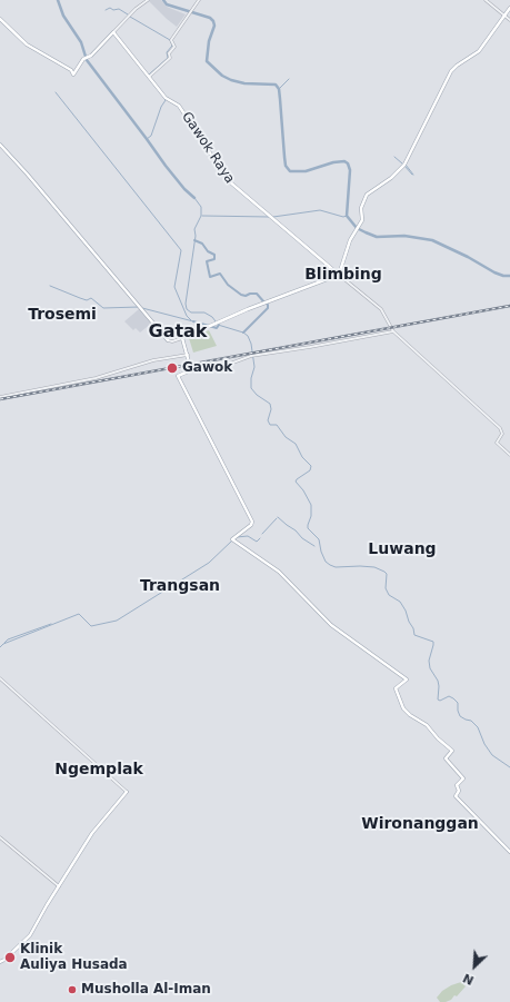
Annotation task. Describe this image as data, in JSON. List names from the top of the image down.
{
  "streets": {
    "main road": ["Gawok Raya"]
  },
  "districts": [
    "Blimbing",
    "Trosemi",
    "Gatak",
    "Luwang",
    "Trangsan",
    "Ngemplak",
    "Wironanggan"
  ],
  "places": ["Gawok", "Klinik Auliya Husada", "Musholla Al-Iman"],
  "north": "bottom left"
}
